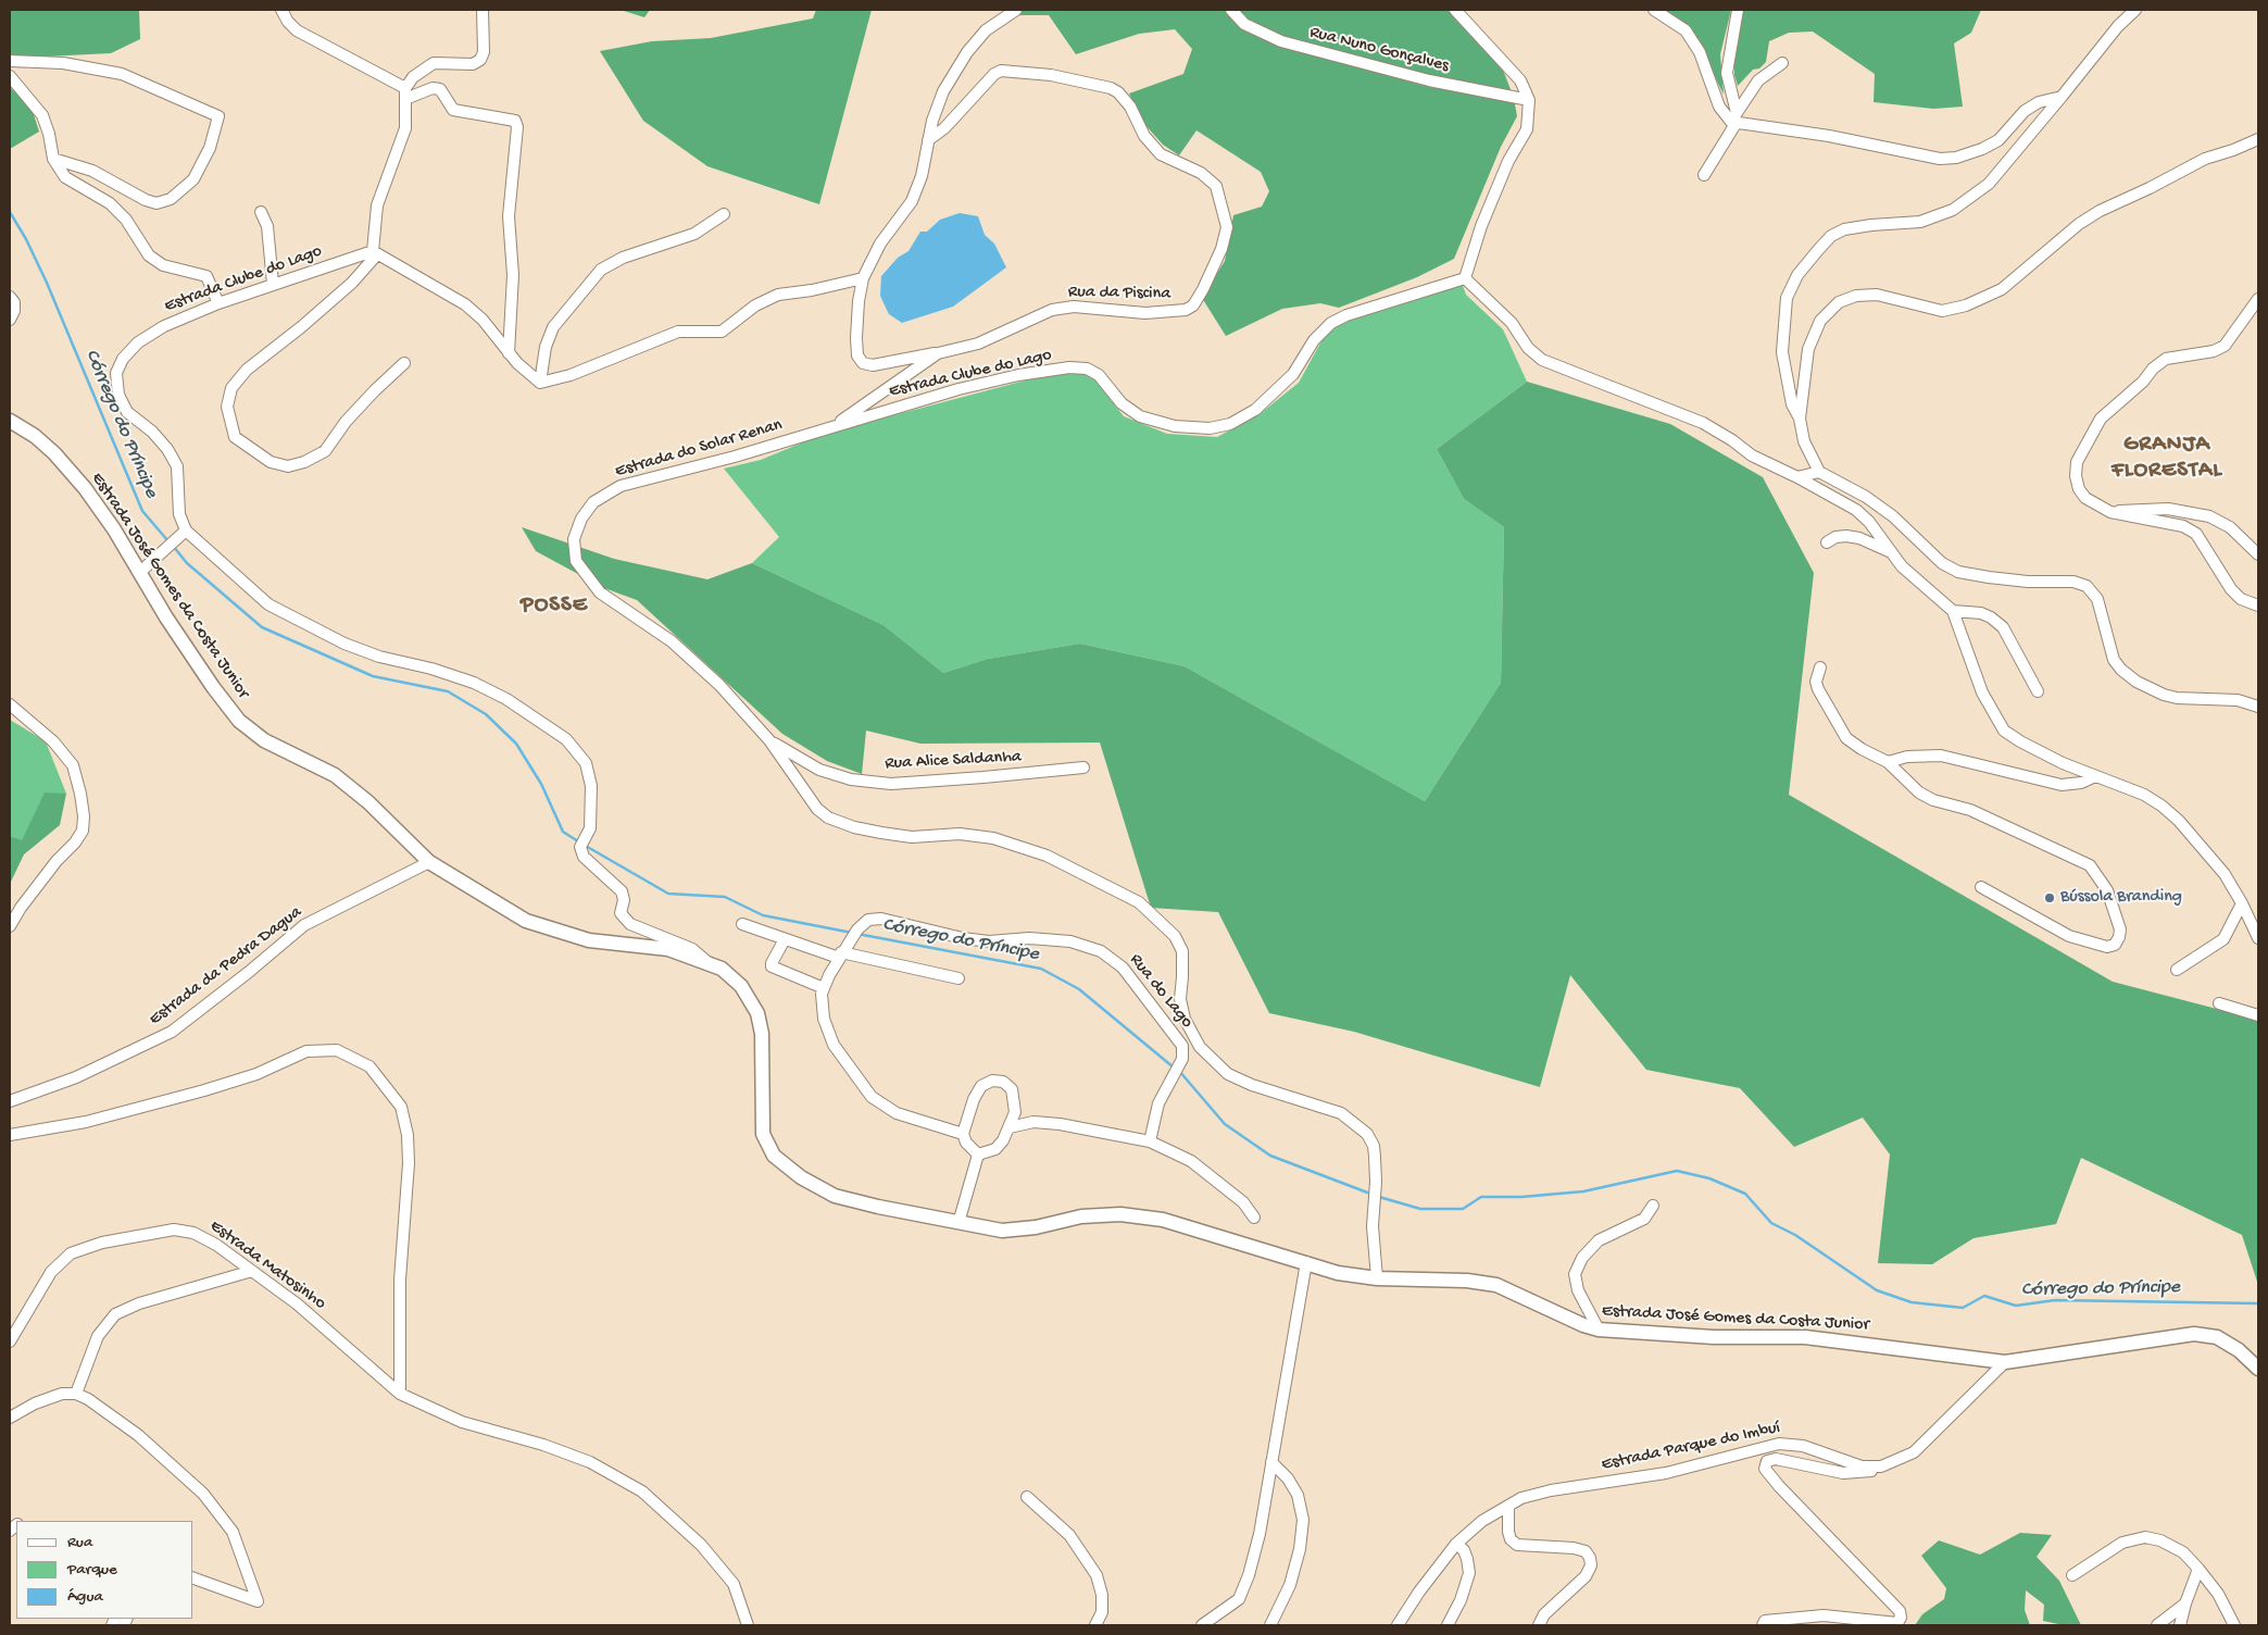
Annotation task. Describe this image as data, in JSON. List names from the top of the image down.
{
  "streets": {
    "street": [
      "Rua Nuno Gonçalves",
      "Estrada Clube do Lago",
      "Rua da Piscina",
      "Estrada do Solar Renan",
      "Estrada José Gomes da Costa Junior",
      "Rua Alice Saldanha",
      "Estrada da Pedra Dagua",
      "Rua do Lago",
      "Estrada Matosinho",
      "Estrada Parque do Imbuí"
    ]
  },
  "crossings": [
    ["Estrada Clube do Lago", "Estrada do Solar Renan"],
    ["Rua da Piscina", "Estrada do Solar Renan"],
    ["Estrada do Solar Renan", "Estrada José Gomes da Costa Junior"],
    ["Estrada do Solar Renan", "Rua Alice Saldanha"],
    ["Estrada José Gomes da Costa Junior", "Estrada da Pedra Dagua"],
    ["Estrada José Gomes da Costa Junior", "Estrada Parque do Imbuí"]
  ],
  "districts": ["GRANJA FLORESTAL", "POSSE"],
  "water": ["Córrego do Príncipe"],
  "places": ["Bússola Branding"],
  "legend": ["Rua", "Parque", "Água"]
}
